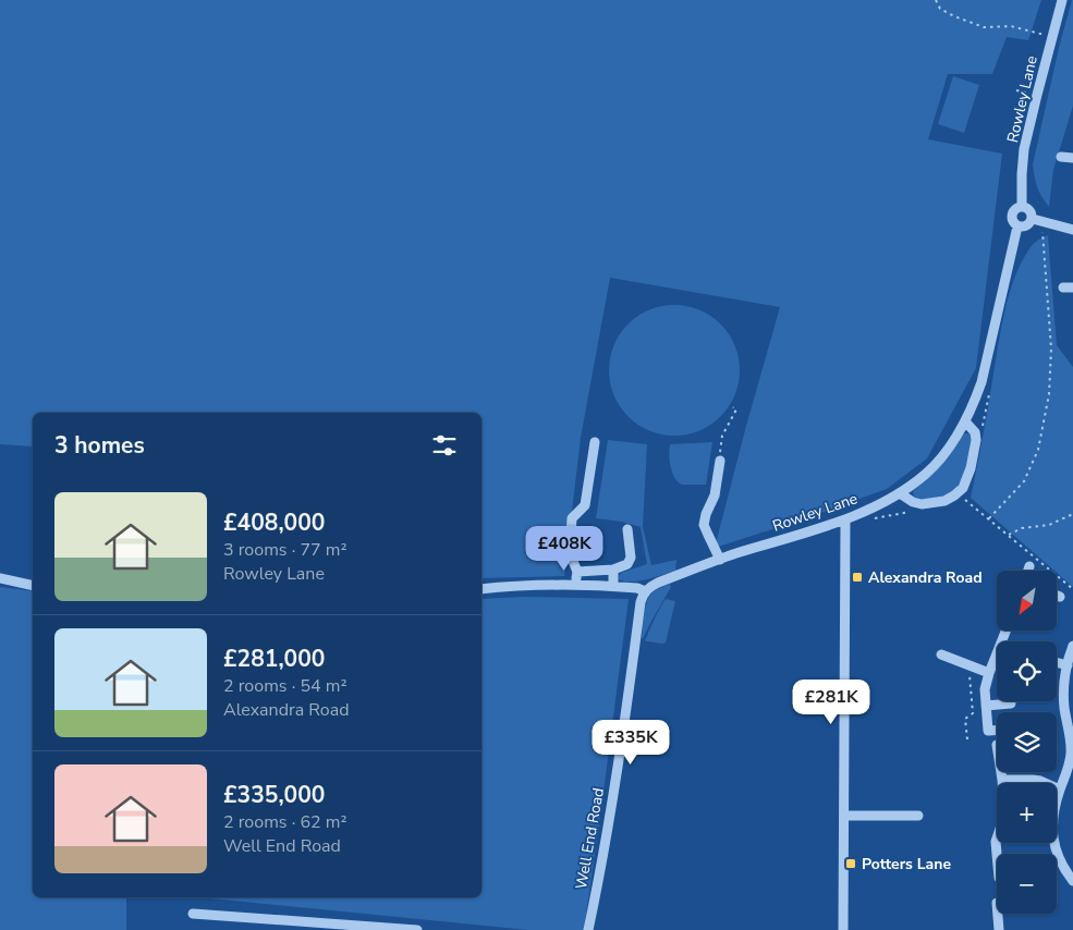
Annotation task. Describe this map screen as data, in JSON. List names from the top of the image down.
{
  "streets": {
    "street": ["Rowley Lane", "Well End Road"]
  },
  "crossings": [
    ["Rowley Lane", "Well End Road"]
  ],
  "places": {
    "transit": ["Alexandra Road", "Potters Lane"]
  },
  "north": "bottom left",
  "page": {
    "heading": "3 homes",
    "list": [
      {
        "name": "£408,000",
        "note": "3 rooms · 77 m² · Rowley Lane"
      },
      {
        "name": "£281,000",
        "note": "2 rooms · 54 m² · Alexandra Road"
      },
      {
        "name": "£335,000",
        "note": "2 rooms · 62 m² · Well End Road"
      }
    ],
    "price": ["£408K", "£281K", "£335K"],
    "map_buttons": ["+", "−"]
  }
}
